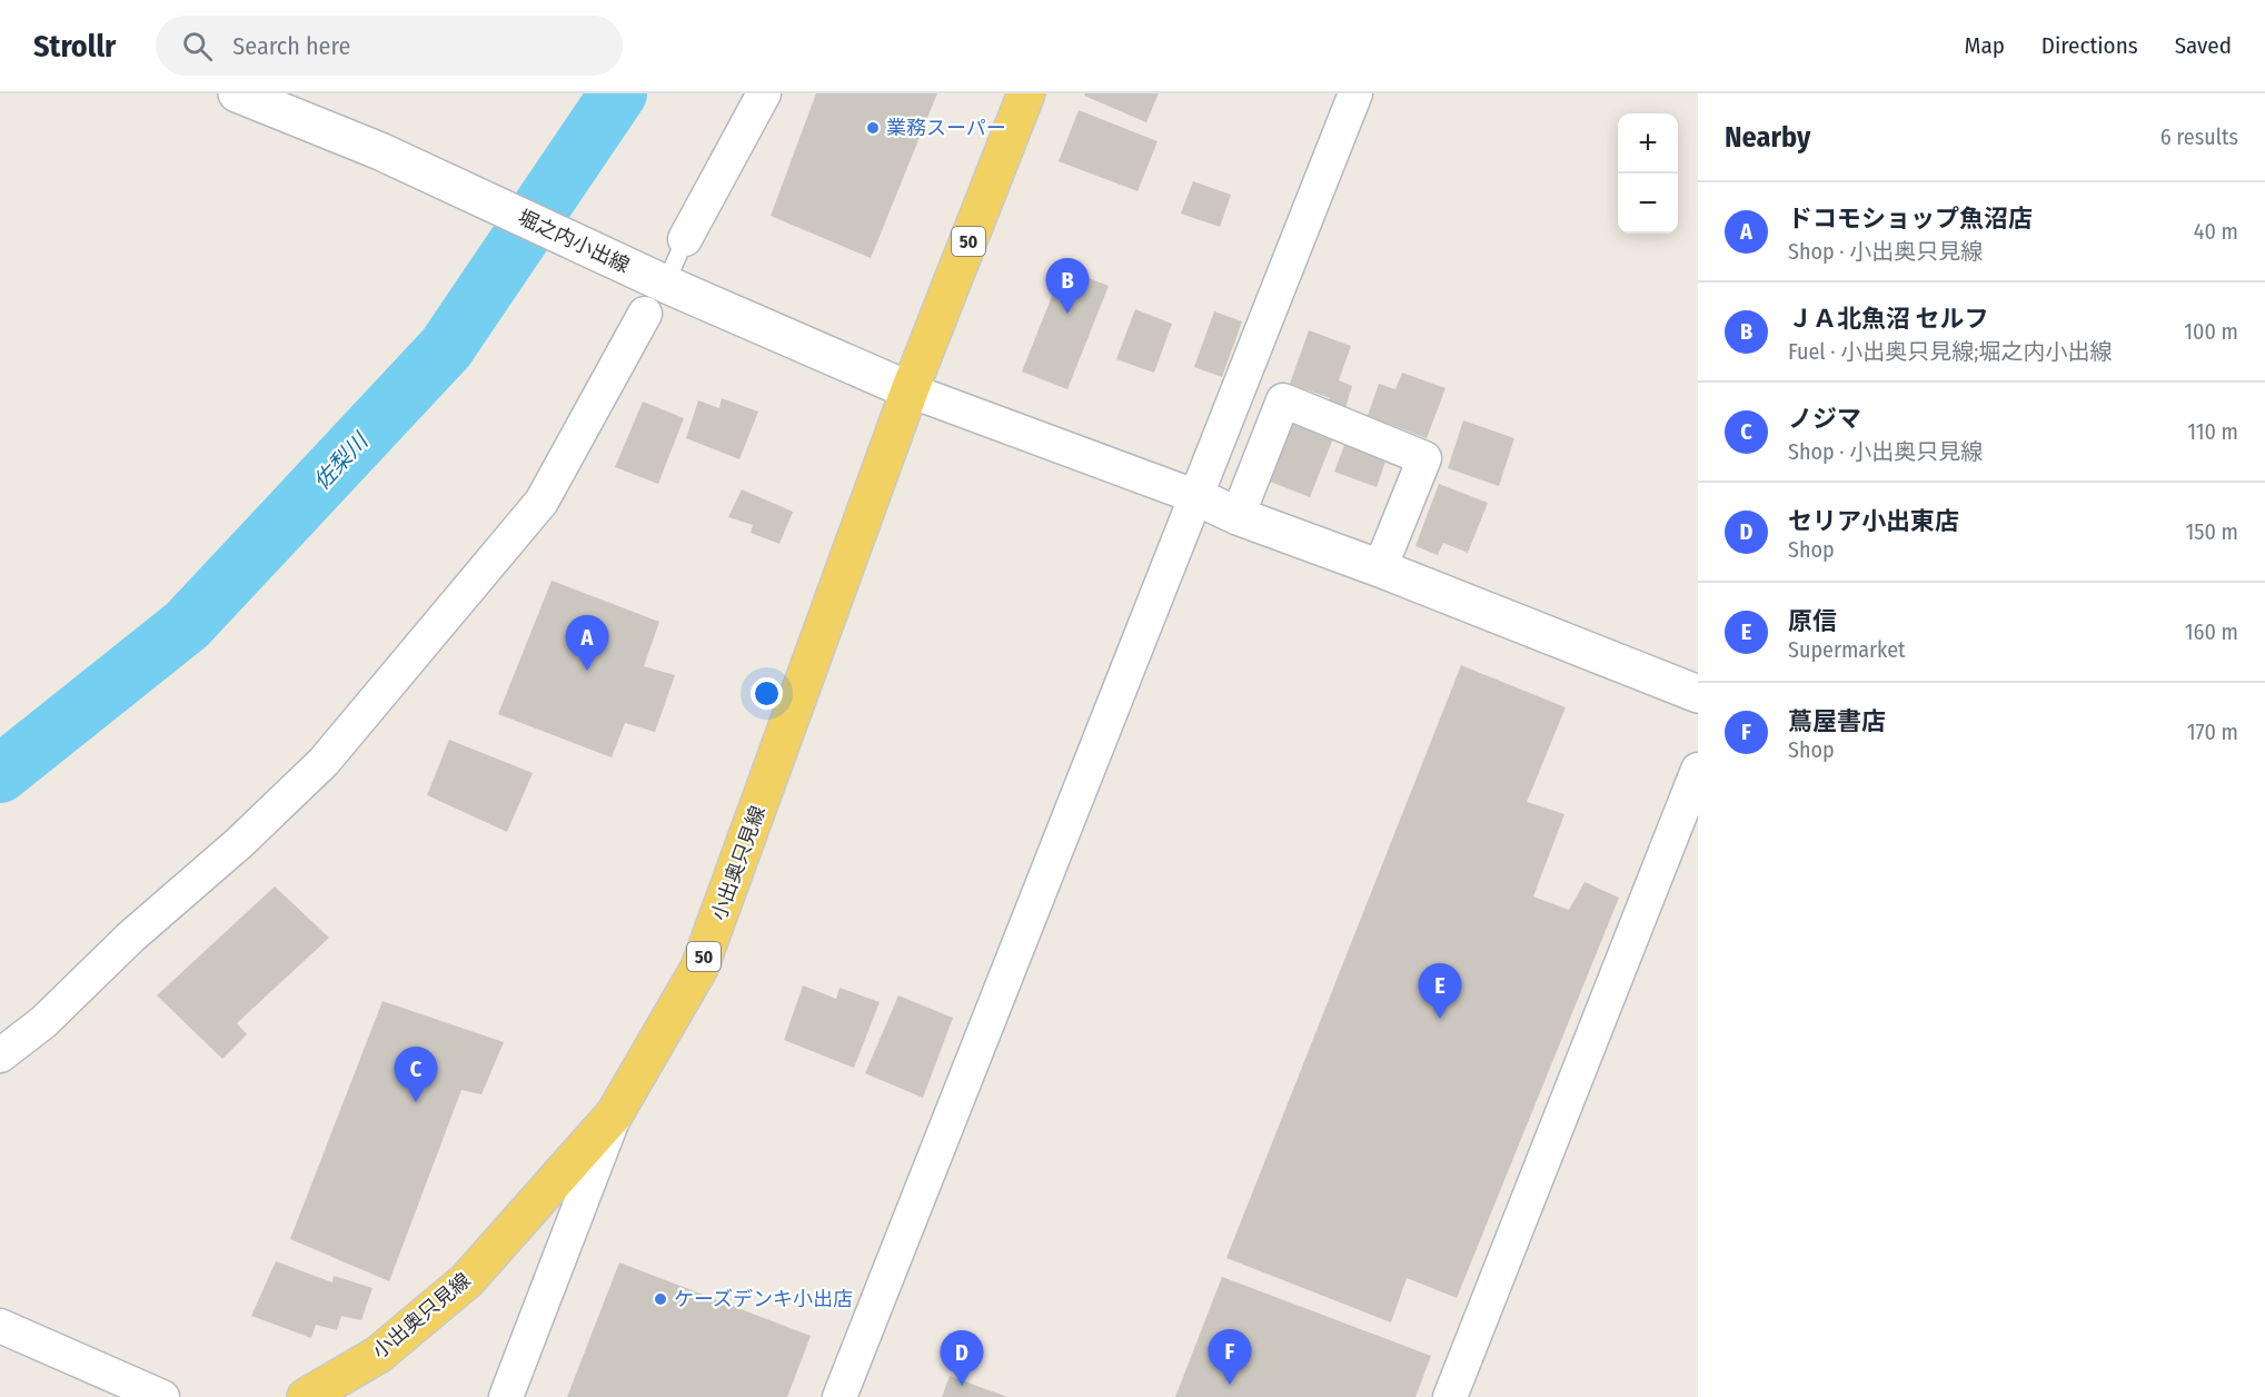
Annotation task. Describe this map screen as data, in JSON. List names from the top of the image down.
{
  "streets": {
    "main road": ["堀之内小出線", "50", "小出奥只見線"]
  },
  "crossings": [
    ["堀之内小出線", "50"],
    ["堀之内小出線", "小出奥只見線"],
    ["50", "小出奥只見線"]
  ],
  "water": ["佐梨川"],
  "places": ["業務スーパー", "ケーズデンキ小出店"],
  "page": {
    "header": "Strollr",
    "search": "Search here",
    "nav": ["Map", "Directions", "Saved"],
    "heading": ["Nearby", "6 results"],
    "map_buttons": ["+", "−"],
    "list": [
      {
        "mark": "A",
        "name": "ドコモショップ魚沼店",
        "note": "Shop · 小出奥只見線",
        "value": "40 m"
      },
      {
        "mark": "B",
        "name": "ＪＡ北魚沼 セルフ",
        "note": "Fuel · 小出奥只見線;堀之内小出線",
        "value": "100 m"
      },
      {
        "mark": "C",
        "name": "ノジマ",
        "note": "Shop · 小出奥只見線",
        "value": "110 m"
      },
      {
        "mark": "D",
        "name": "セリア小出東店",
        "note": "Shop",
        "value": "150 m"
      },
      {
        "mark": "E",
        "name": "原信",
        "note": "Supermarket",
        "value": "160 m"
      },
      {
        "mark": "F",
        "name": "蔦屋書店",
        "note": "Shop",
        "value": "170 m"
      }
    ],
    "pins": [
      "B",
      "A",
      "E",
      "C",
      "F",
      "D"
    ]
  }
}
